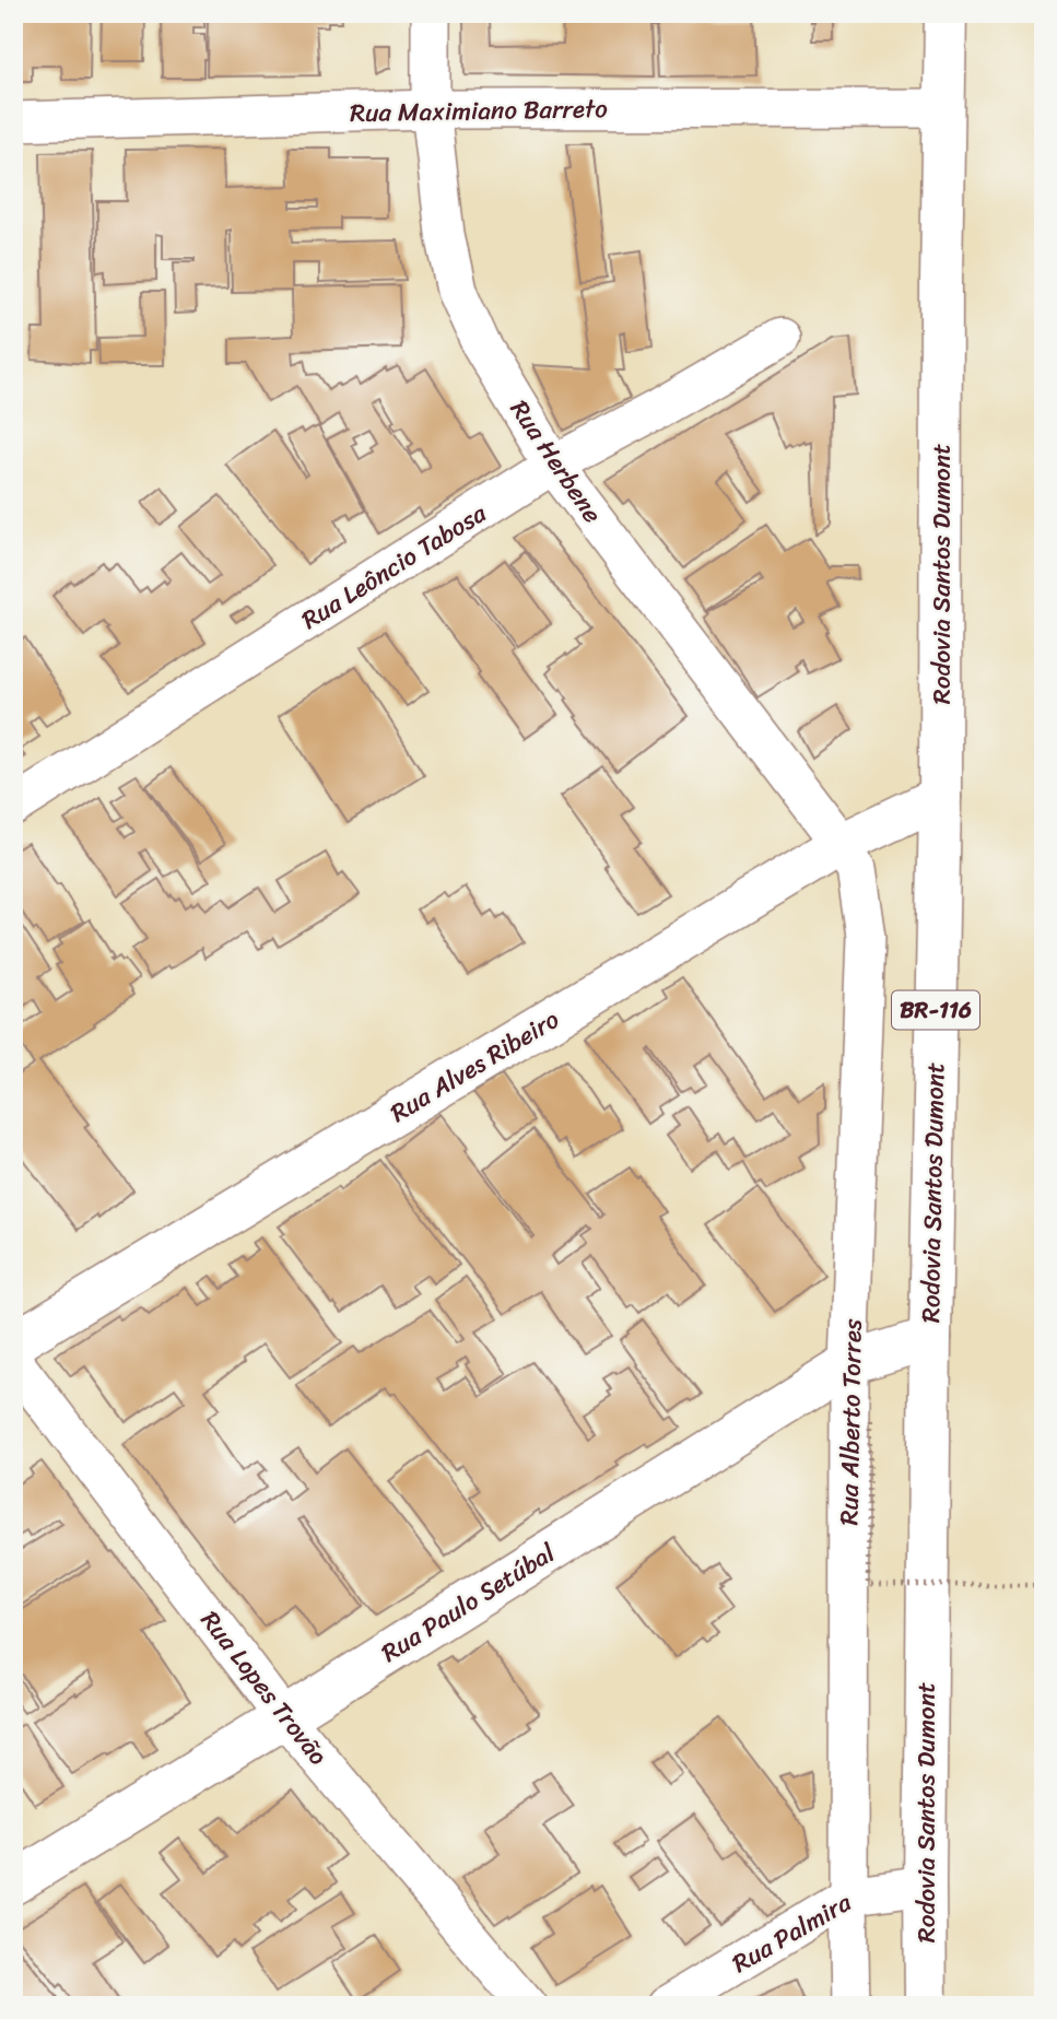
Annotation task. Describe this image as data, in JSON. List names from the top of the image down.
{
  "streets": {
    "main road": [
      "Rodovia Santos Dumont",
      "BR-116",
      "Rua Alves Ribeiro",
      "Rua Paulo Setúbal"
    ],
    "street": [
      "Rua Maximiano Barreto",
      "Rua Herbene",
      "Rua Leôncio Tabosa",
      "Rua Alberto Torres",
      "Rua Lopes Trovão",
      "Rua Palmira"
    ]
  },
  "crossings": [
    ["Rua Maximiano Barreto", "Rua Herbene"],
    ["Rua Maximiano Barreto", "Rodovia Santos Dumont"],
    ["Rua Herbene", "Rua Leôncio Tabosa"],
    ["Rua Herbene", "Rua Alves Ribeiro"],
    ["Rua Herbene", "Rua Alberto Torres"],
    ["Rodovia Santos Dumont", "Rua Alves Ribeiro"],
    ["Rodovia Santos Dumont", "Rua Paulo Setúbal"],
    ["Rodovia Santos Dumont", "Rua Palmira"],
    ["Rua Alves Ribeiro", "Rua Alberto Torres"],
    ["Rua Alberto Torres", "Rua Paulo Setúbal"],
    ["Rua Alberto Torres", "Rua Palmira"],
    ["Rua Paulo Setúbal", "Rua Lopes Trovão"]
  ]
}
